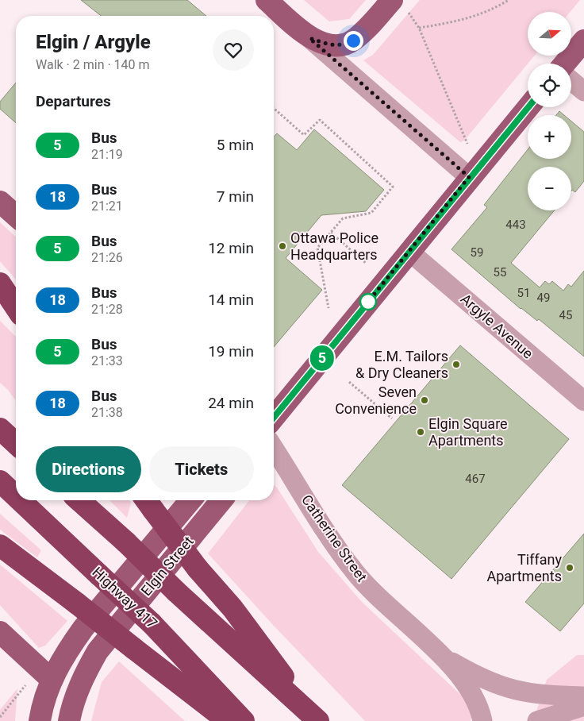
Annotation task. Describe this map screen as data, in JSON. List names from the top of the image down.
{
  "streets": {
    "highway": ["Highway 417"],
    "main road": ["Elgin Street"],
    "street": ["Argyle Avenue", "Catherine Street"]
  },
  "places": [
    "Ottawa Police Headquarters",
    "E.M. Tailors & Dry Cleaners",
    "Seven Convenience",
    "Elgin Square Apartments",
    "Tiffany Apartments"
  ],
  "lines": ["bus line 5"],
  "house_numbers": [
    "443",
    "59",
    "55",
    "51",
    "49",
    "45",
    "467"
  ],
  "north": "right",
  "page": {
    "on_map": "5",
    "map_buttons": ["+", "−"],
    "heading": [
      ["Elgin / Argyle", "Walk · 2 min · 140 m"],
      "Departures"
    ],
    "list": [
      {
        "mark": "5",
        "name": "Bus",
        "note": "21:19",
        "value": "5 min"
      },
      {
        "mark": "18",
        "name": "Bus",
        "note": "21:21",
        "value": "7 min"
      },
      {
        "mark": "5",
        "name": "Bus",
        "note": "21:26",
        "value": "12 min"
      },
      {
        "mark": "18",
        "name": "Bus",
        "note": "21:28",
        "value": "14 min"
      },
      {
        "mark": "5",
        "name": "Bus",
        "note": "21:33",
        "value": "19 min"
      },
      {
        "mark": "18",
        "name": "Bus",
        "note": "21:38",
        "value": "24 min"
      }
    ],
    "buttons": ["Directions", "Tickets"]
  }
}
